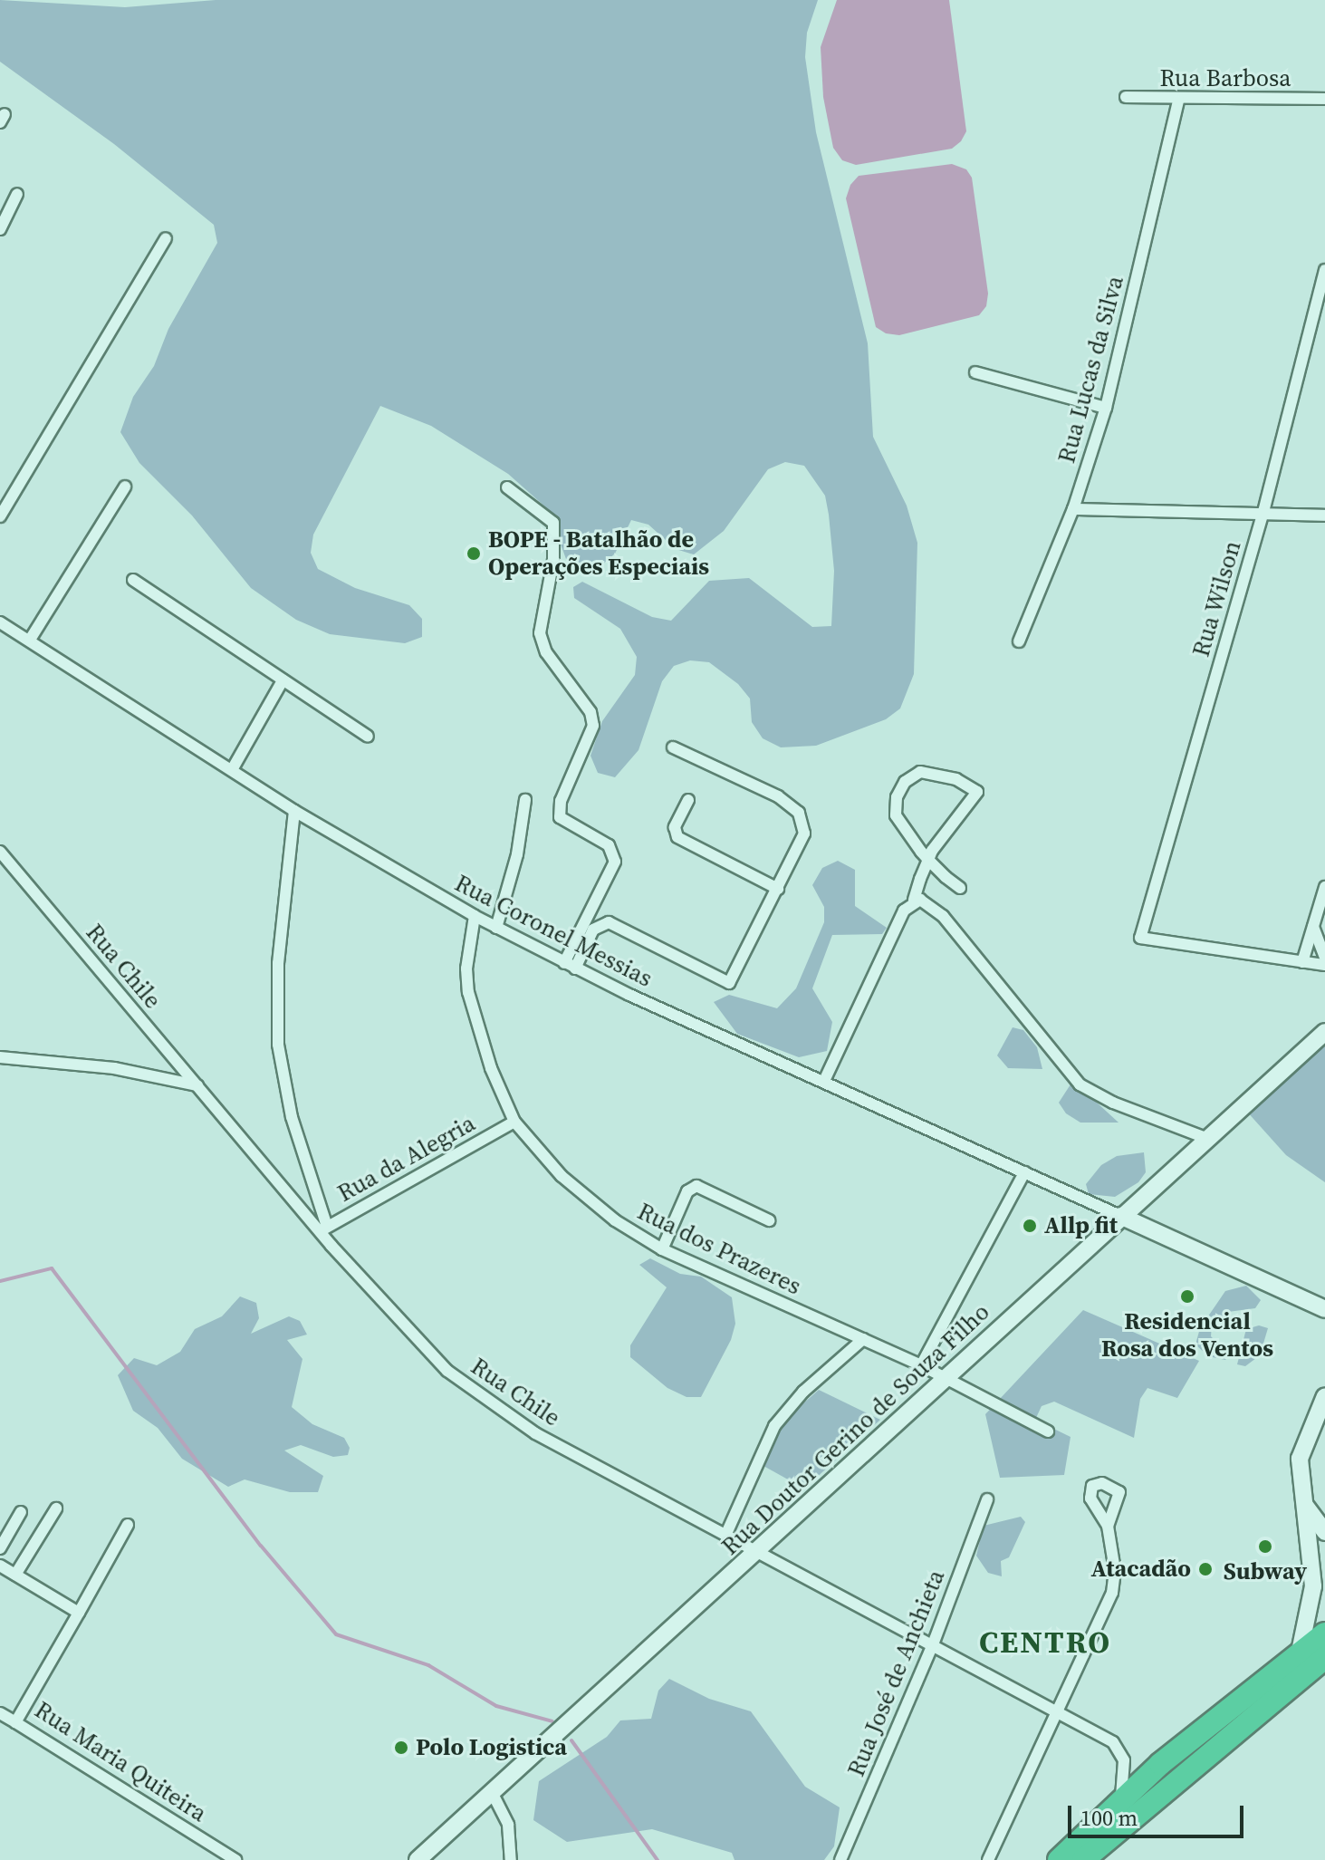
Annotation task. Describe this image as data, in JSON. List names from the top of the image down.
{
  "streets": {
    "main road": ["Rua Doutor Gerino de Souza Filho"],
    "street": [
      "Rua Barbosa",
      "Rua Lucas da Silva",
      "Rua Wilson",
      "Rua Coronel Messias",
      "Rua Chile",
      "Rua da Alegria",
      "Rua dos Prazeres",
      "Rua José de Anchieta",
      "Rua Maria Quiteira"
    ]
  },
  "crossings": [
    ["Rua Barbosa", "Rua Lucas da Silva"],
    ["Rua Coronel Messias", "Rua dos Prazeres"],
    ["Rua Coronel Messias", "Rua Doutor Gerino de Souza Filho"],
    ["Rua Chile", "Rua da Alegria"],
    ["Rua Chile", "Rua Doutor Gerino de Souza Filho"],
    ["Rua Chile", "Rua José de Anchieta"],
    ["Rua da Alegria", "Rua dos Prazeres"],
    ["Rua dos Prazeres", "Rua Doutor Gerino de Souza Filho"]
  ],
  "districts": ["CENTRO"],
  "places": [
    "BOPE - Batalhão de Operações Especiais",
    "Allp fit",
    "Residencial Rosa dos Ventos",
    "Subway",
    "Atacadão",
    "Polo Logistica"
  ],
  "scale_bar": "100 m"
}
